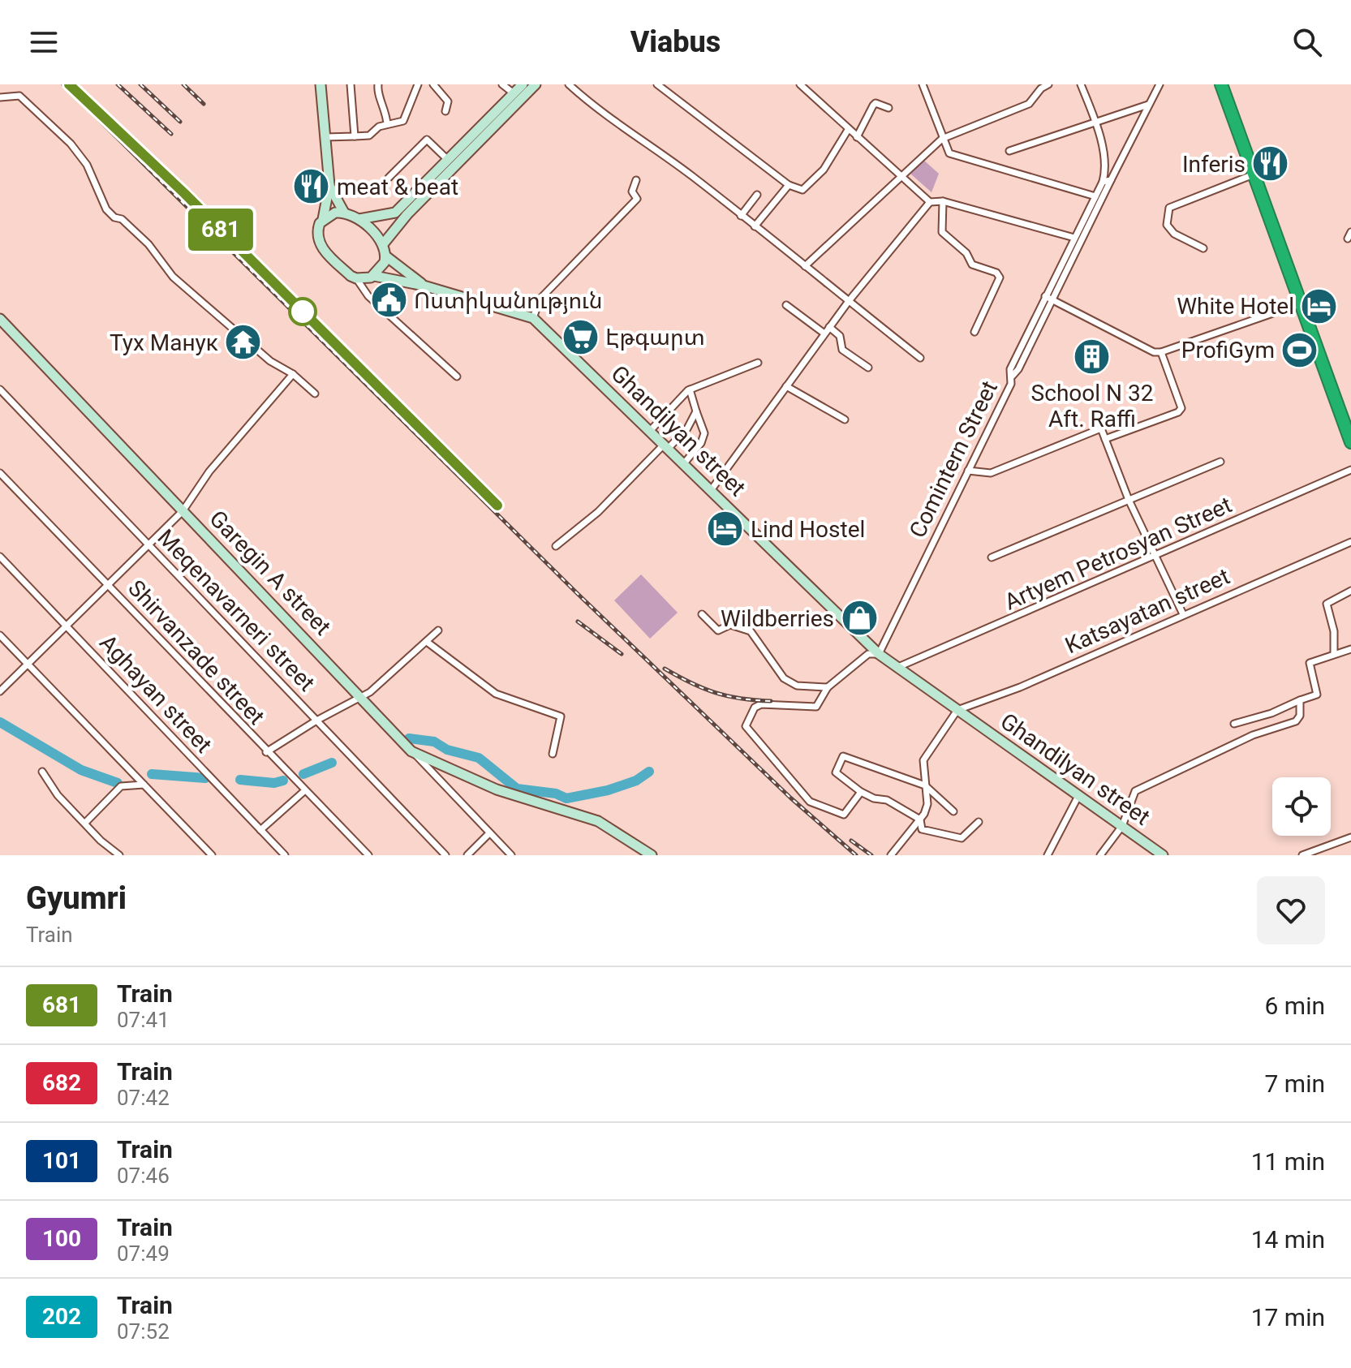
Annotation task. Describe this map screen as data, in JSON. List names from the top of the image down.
{
  "streets": {
    "main road": ["Ghandilyan street", "Garegin A street"],
    "street": [
      "Comintern Street",
      "Artyem Petrosyan Street",
      "Meqenavarneri street",
      "Katsayatan street",
      "Shirvanzade street",
      "Aghayan street"
    ]
  },
  "crossings": [
    ["Ghandilyan street", "Comintern Street"],
    ["Ghandilyan street", "Artyem Petrosyan Street"],
    ["Ghandilyan street", "Katsayatan street"]
  ],
  "places": {
    "restaurant": ["Inferis", "meat & beat"],
    "public building": ["Ոստիկանություն"],
    "hotel": ["White Hotel", "Lind Hostel"],
    "supermarket": ["Էթգարտ"],
    "temple": ["Тух Манук"],
    "sports": ["ProfiGym"],
    "building": ["School N 32 Aft. Raffi"],
    "shop": ["Wildberries"]
  },
  "page": {
    "header": "Viabus",
    "on_map": "681",
    "heading": ["Gyumri", "Train"],
    "list": [
      {
        "mark": "681",
        "name": "Train",
        "note": "07:41",
        "value": "6 min"
      },
      {
        "mark": "682",
        "name": "Train",
        "note": "07:42",
        "value": "7 min"
      },
      {
        "mark": "101",
        "name": "Train",
        "note": "07:46",
        "value": "11 min"
      },
      {
        "mark": "100",
        "name": "Train",
        "note": "07:49",
        "value": "14 min"
      },
      {
        "mark": "202",
        "name": "Train",
        "note": "07:52",
        "value": "17 min"
      }
    ]
  }
}
